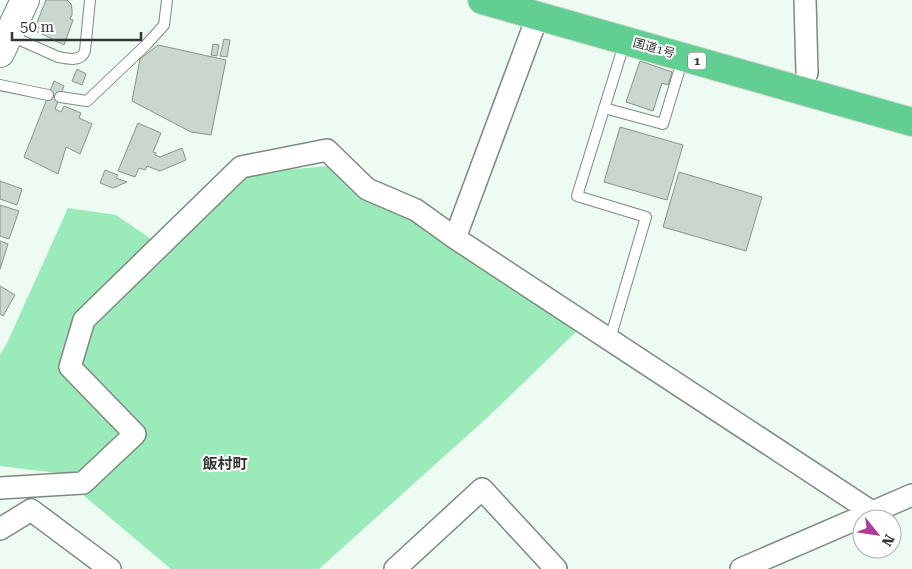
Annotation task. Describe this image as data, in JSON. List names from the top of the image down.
{
  "streets": {
    "highway": ["国道1号", "1"]
  },
  "districts": ["飯村町"],
  "scale_bar": "50 m",
  "north": "bottom right"
}
